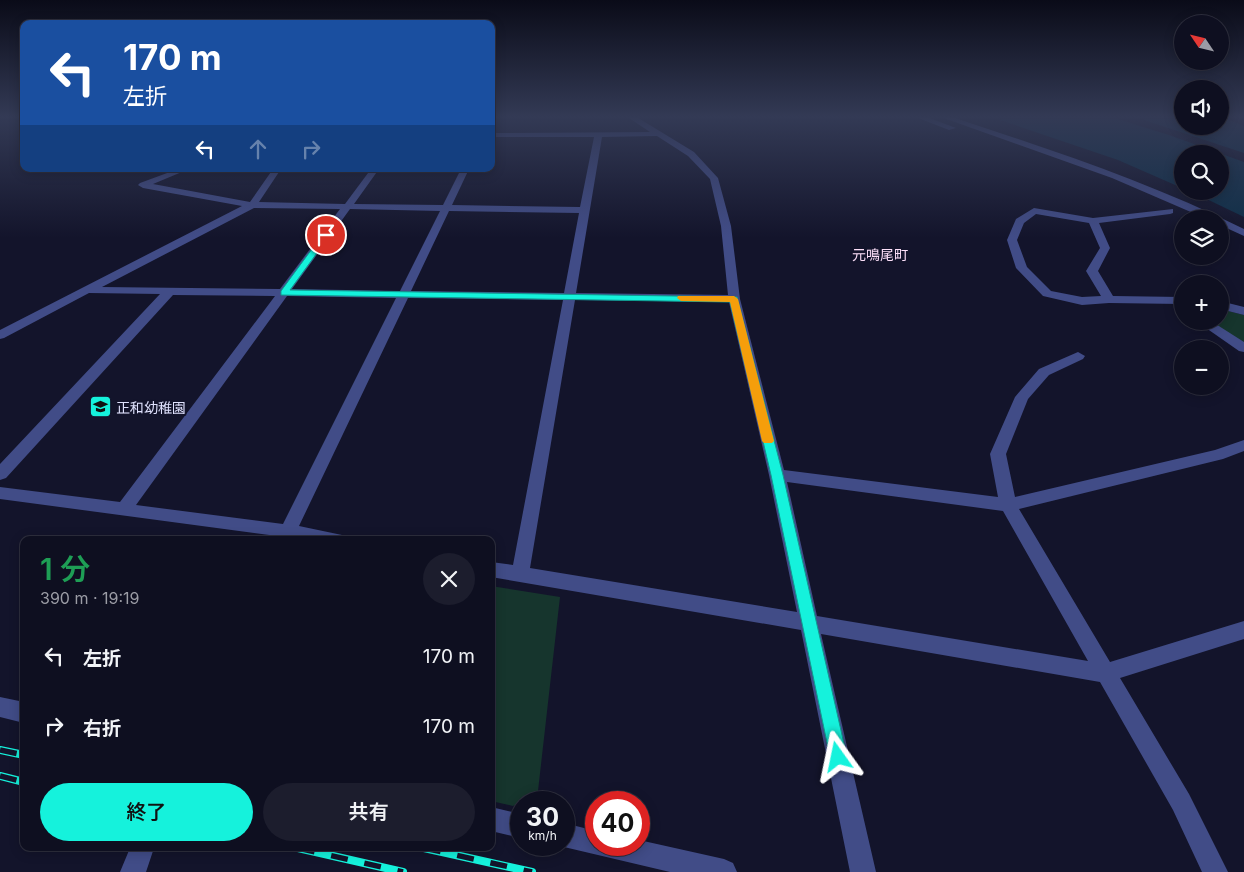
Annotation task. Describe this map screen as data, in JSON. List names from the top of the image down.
{
  "districts": ["元鳴尾町"],
  "places": {
    "school or university": ["正和幼稚園"]
  },
  "north": "top left",
  "page": {
    "map_buttons": ["+", "−"],
    "turn": ["170 m", "左折"],
    "heading": ["1 分", "390 m · 19:19"],
    "list": [
      {
        "name": "左折",
        "value": "170 m"
      },
      {
        "name": "右折",
        "value": "170 m"
      }
    ],
    "buttons": ["終了", "共有"],
    "speed": "30 km/h",
    "limit": "40"
  }
}
